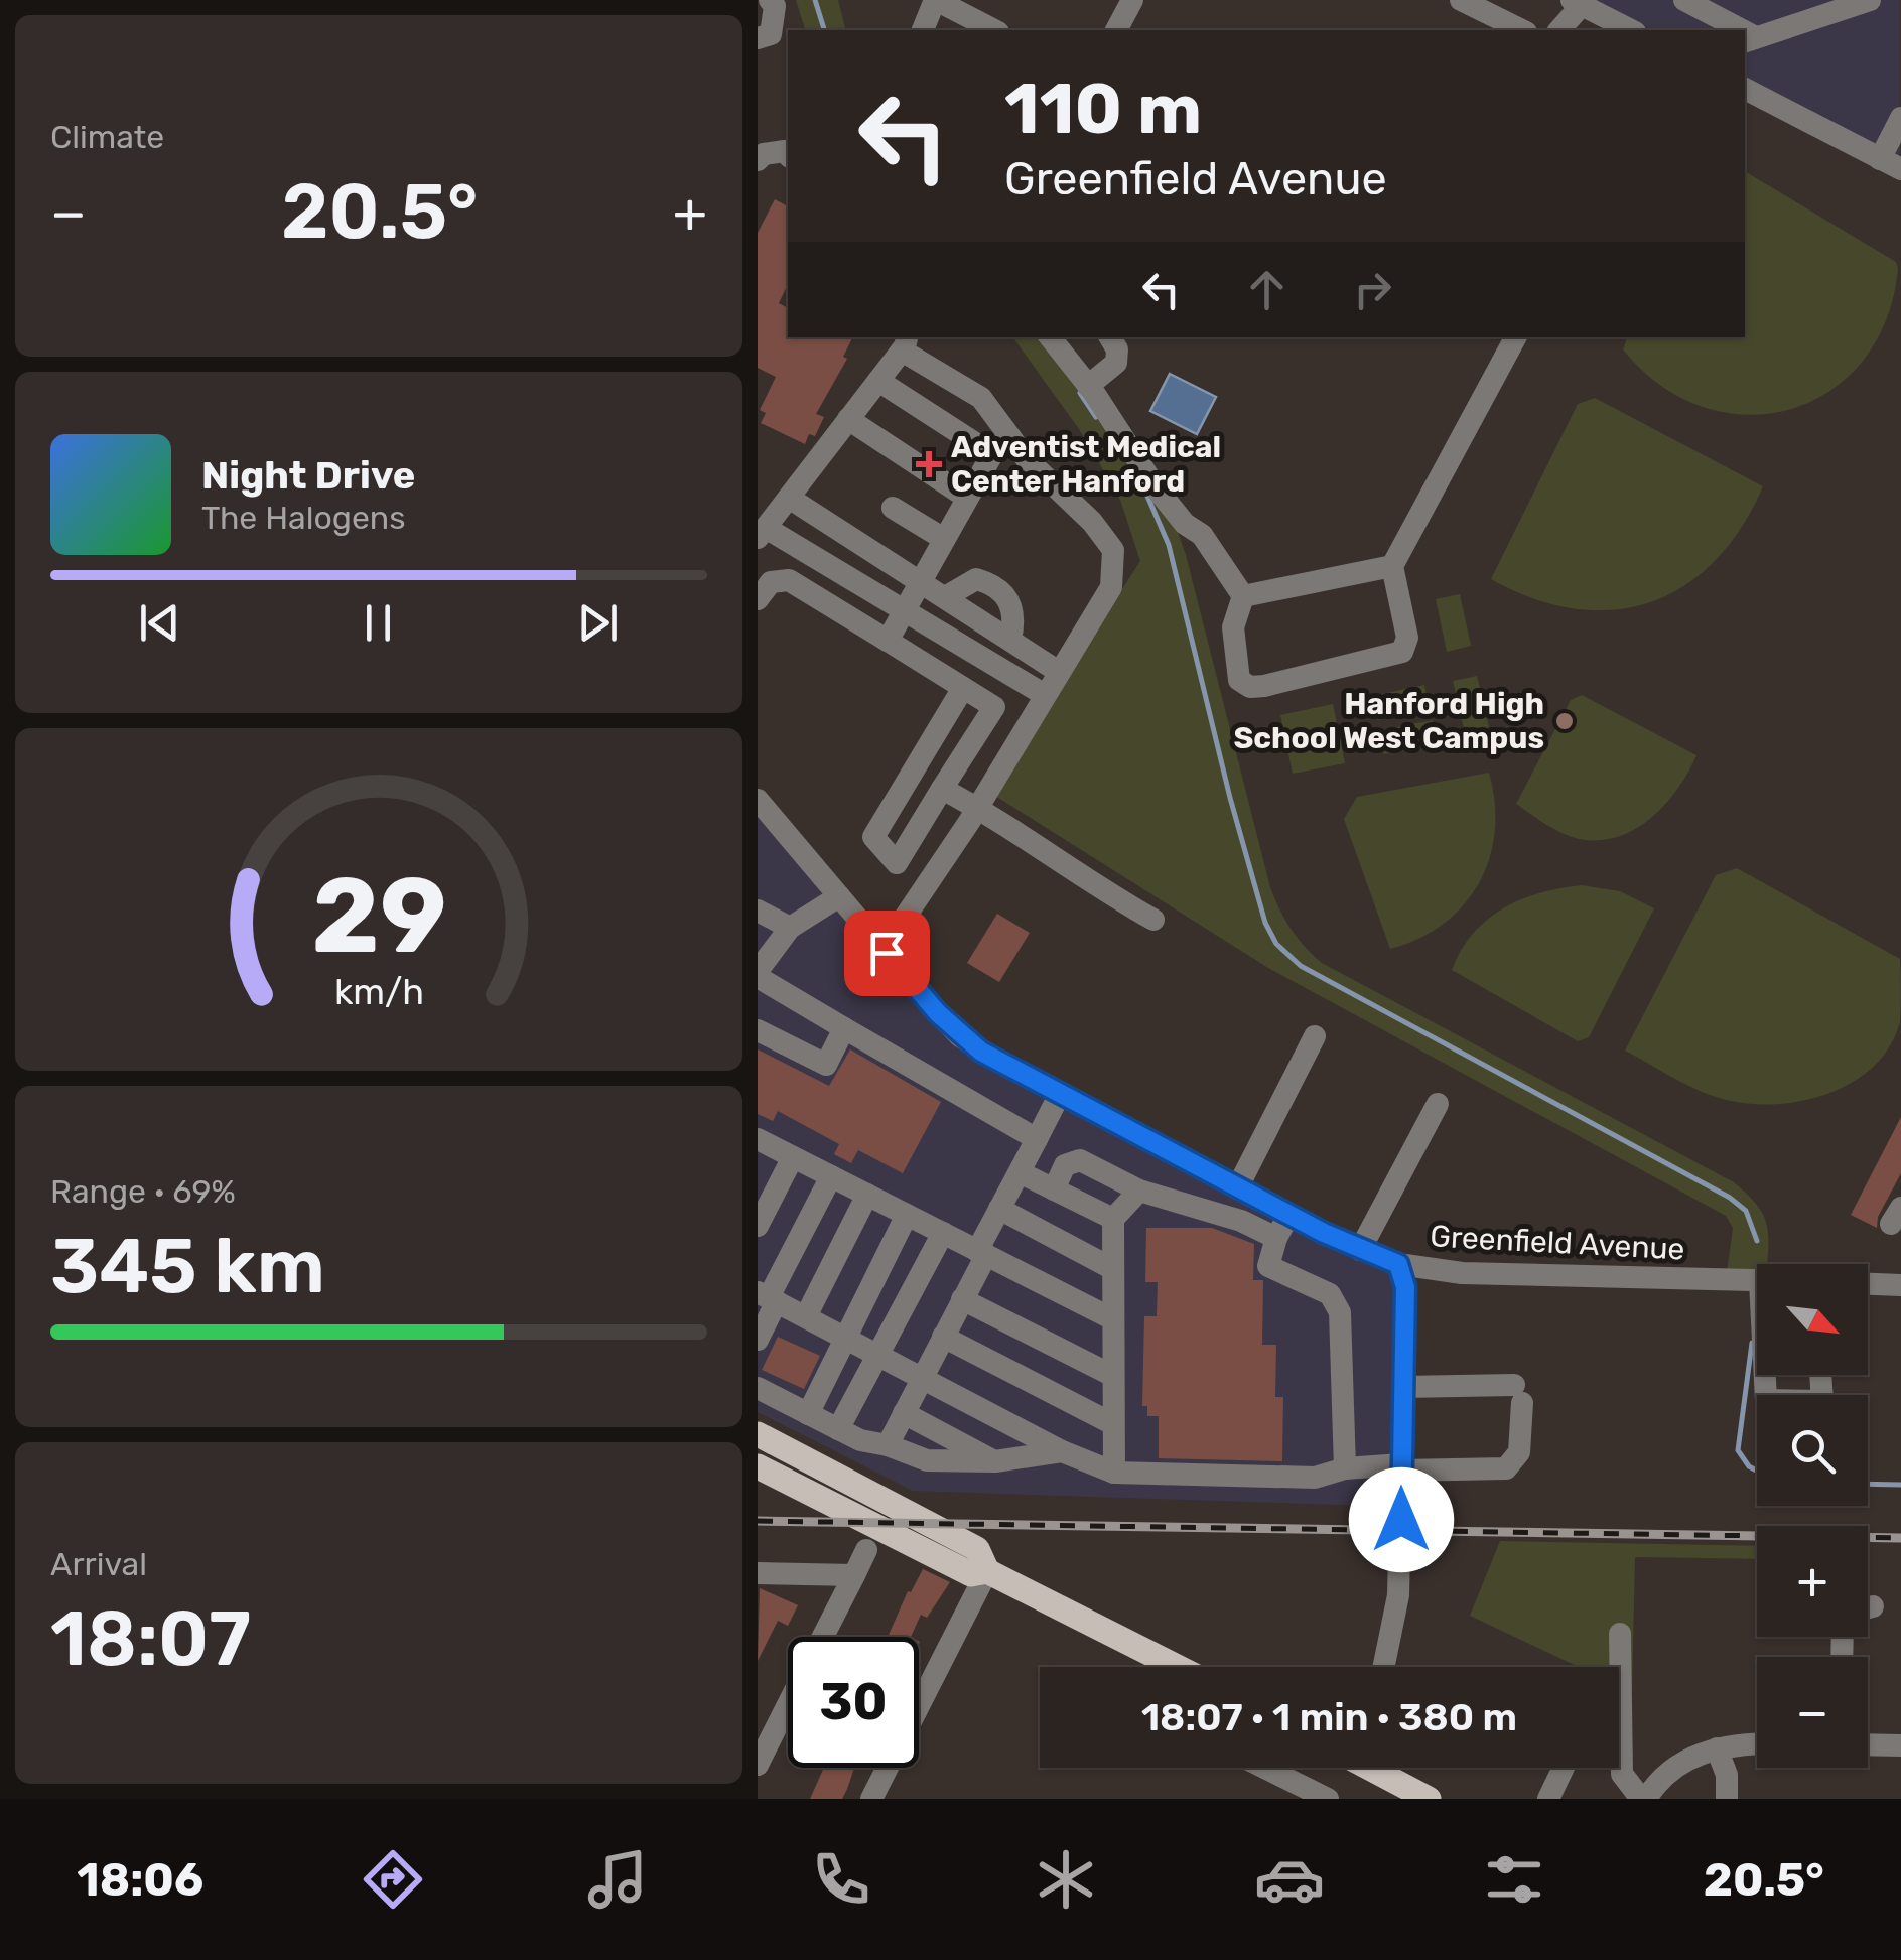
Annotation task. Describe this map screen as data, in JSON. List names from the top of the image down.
{
  "streets": {
    "street": ["Greenfield Avenue"]
  },
  "places": {
    "health": ["Adventist Medical Center Hanford"],
    "other": ["Hanford High School West Campus"]
  },
  "north": "bottom right",
  "page": {
    "tile": [
      "Climate",
      ["Range · 69%", "345 km"],
      ["Arrival", "18:07"]
    ],
    "turn": ["110 m", "Greenfield Avenue"],
    "heat": ["−", "20.5°", "+"],
    "song": ["Night Drive", "The Halogens"],
    "map_buttons": ["+", "−"],
    "limit": "30",
    "trip": "18:07 · 1 min · 380 m",
    "tabs": ["18:06", "20.5°"],
    "gauge": ["29", "km/h"]
  }
}
